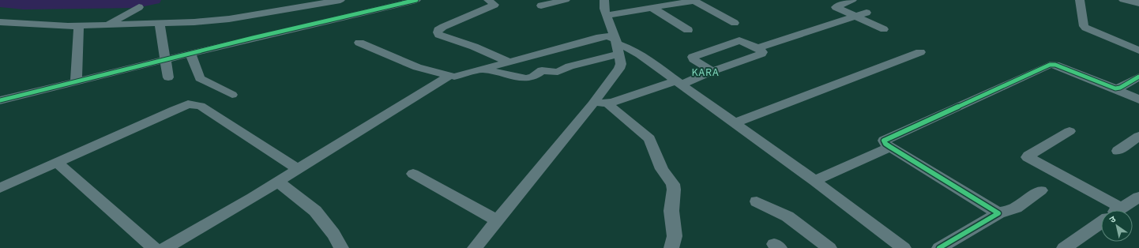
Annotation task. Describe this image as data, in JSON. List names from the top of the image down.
{
  "districts": ["KARA"],
  "north": "top left"
}
